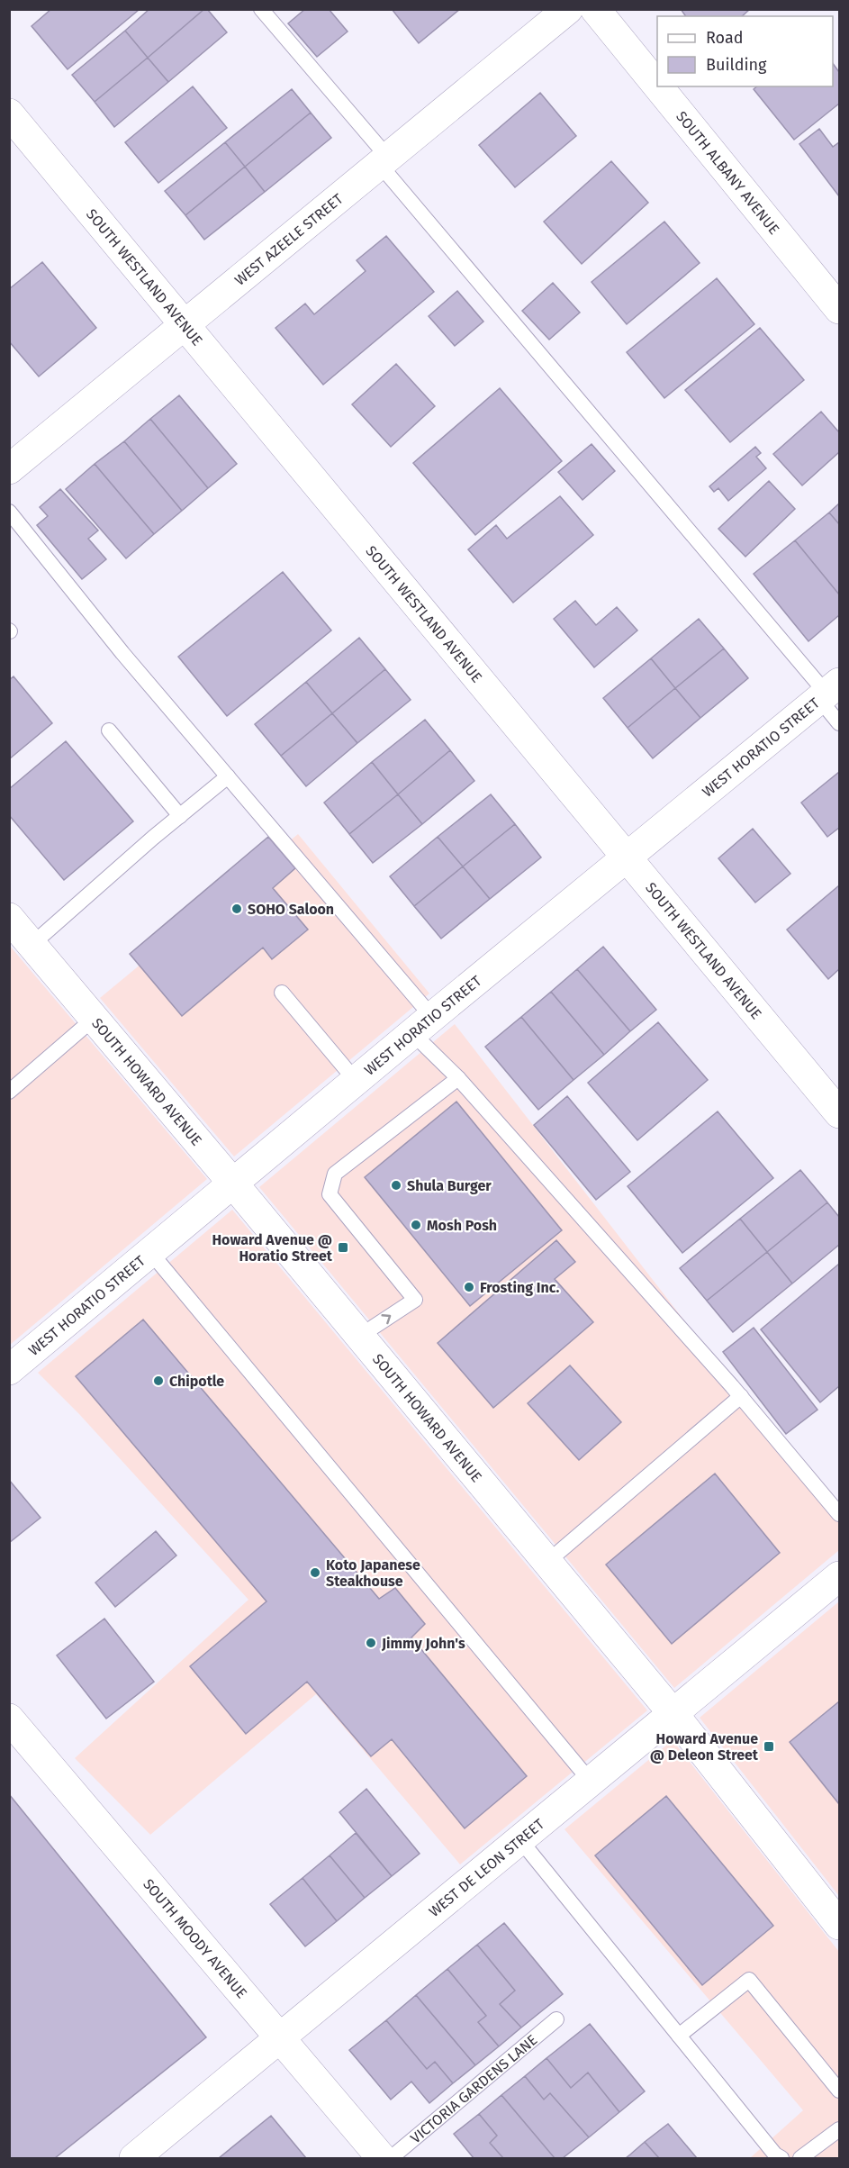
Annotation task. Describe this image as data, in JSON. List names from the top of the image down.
{
  "streets": {
    "street": [
      "SOUTH ALBANY AVENUE",
      "WEST AZEELE STREET",
      "SOUTH WESTLAND AVENUE",
      "WEST HORATIO STREET",
      "SOUTH HOWARD AVENUE",
      "WEST DE LEON STREET",
      "SOUTH MOODY AVENUE"
    ],
    "lane": ["VICTORIA GARDENS LANE"]
  },
  "crossings": [
    ["WEST AZEELE STREET", "SOUTH WESTLAND AVENUE"],
    ["SOUTH WESTLAND AVENUE", "WEST HORATIO STREET"],
    ["WEST HORATIO STREET", "SOUTH HOWARD AVENUE"],
    ["SOUTH HOWARD AVENUE", "WEST DE LEON STREET"],
    ["WEST DE LEON STREET", "SOUTH MOODY AVENUE"]
  ],
  "places": {
    "other": [
      "SOHO Saloon",
      "Shula Burger",
      "Mosh Posh",
      "Frosting Inc.",
      "Chipotle",
      "Koto Japanese Steakhouse",
      "Jimmy John's"
    ],
    "transit": ["Howard Avenue @ Horatio Street", "Howard Avenue @ Deleon Street"]
  },
  "legend": ["Road", "Building"]
}
